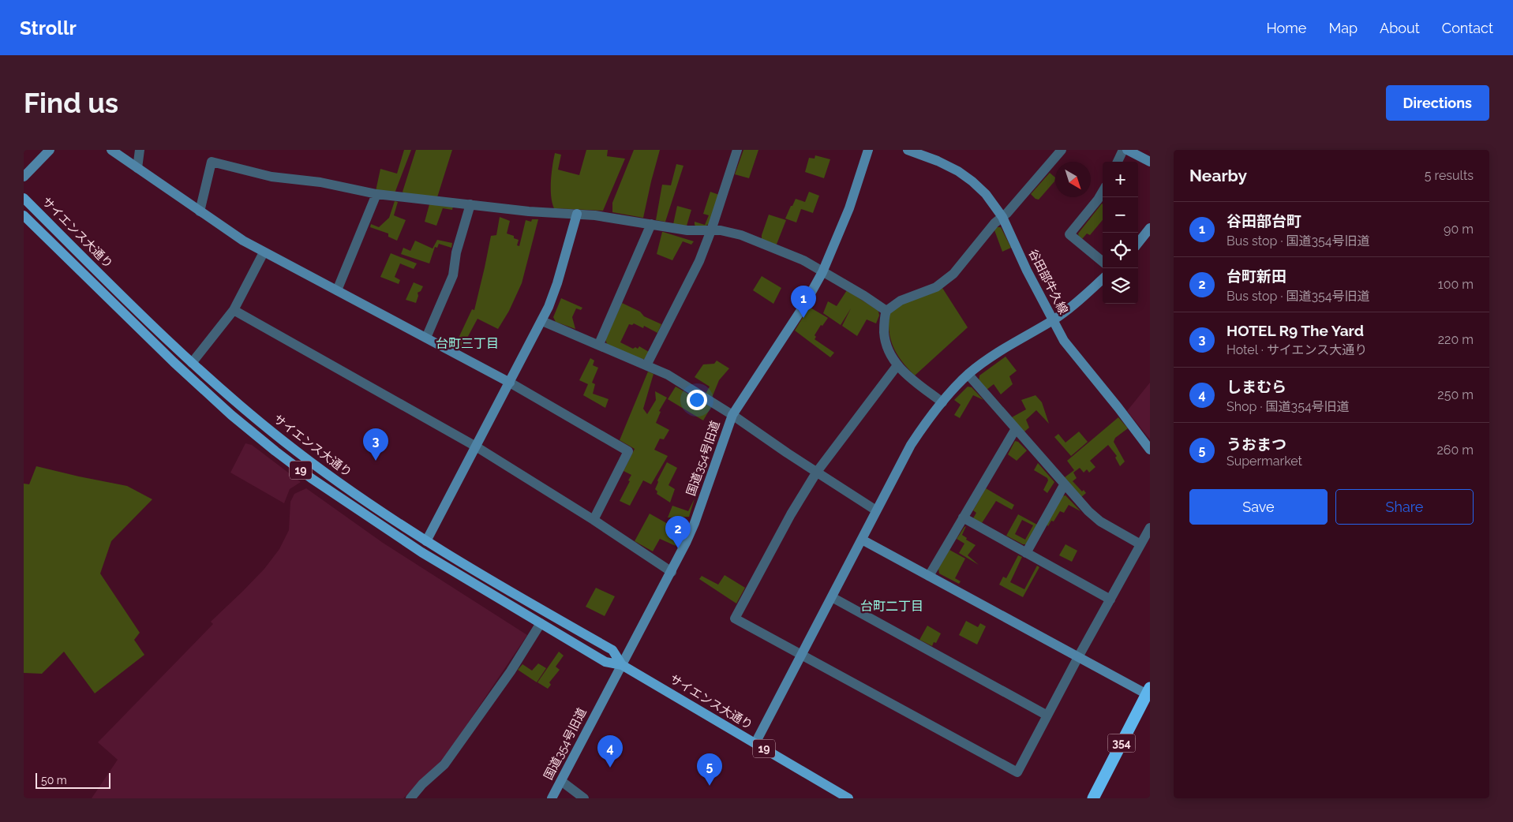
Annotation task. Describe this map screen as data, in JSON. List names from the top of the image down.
{
  "streets": {
    "highway": ["354"],
    "main road": ["サイエンス大通り", "19"],
    "street": ["谷田部牛久線", "国道354号旧道"]
  },
  "crossings": [
    ["サイエンス大通り", "国道354号旧道"]
  ],
  "districts": ["台町三丁目", "台町二丁目"],
  "scale_bar": "50 m",
  "north": "bottom right",
  "page": {
    "header": "Strollr",
    "nav": [
      "Home",
      "Map",
      "About",
      "Contact"
    ],
    "buttons": [
      "Directions",
      ["Save", "Share"]
    ],
    "title": "Find us",
    "heading": ["Nearby", "5 results"],
    "map_buttons": ["+", "−"],
    "list": [
      {
        "mark": "1",
        "name": "谷田部台町",
        "note": "Bus stop · 国道354号旧道",
        "value": "90 m"
      },
      {
        "mark": "2",
        "name": "台町新田",
        "note": "Bus stop · 国道354号旧道",
        "value": "100 m"
      },
      {
        "mark": "3",
        "name": "HOTEL R9 The Yard",
        "note": "Hotel · サイエンス大通り",
        "value": "220 m"
      },
      {
        "mark": "4",
        "name": "しまむら",
        "note": "Shop · 国道354号旧道",
        "value": "250 m"
      },
      {
        "mark": "5",
        "name": "うおまつ",
        "note": "Supermarket",
        "value": "260 m"
      }
    ],
    "pins": [
      "1",
      "3",
      "2",
      "4",
      "5"
    ],
    "scale": "50 m"
  }
}
